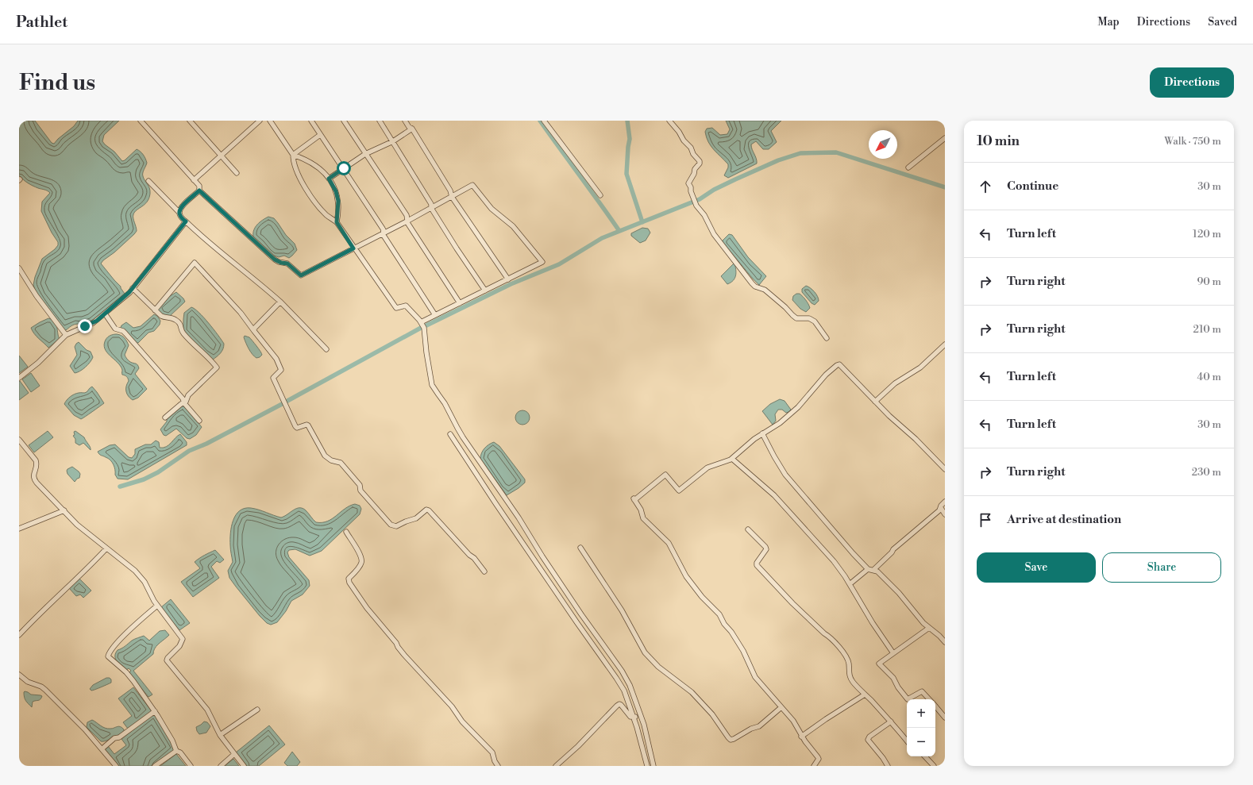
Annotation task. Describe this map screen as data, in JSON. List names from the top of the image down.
{
  "north": "bottom left",
  "page": {
    "header": "Pathlet",
    "nav": ["Map", "Directions", "Saved"],
    "buttons": [
      "Directions",
      ["Save", "Share"]
    ],
    "title": "Find us",
    "heading": ["10 min", "Walk · 750 m"],
    "list": [
      ["Continue", "30 m"],
      ["Turn left", "120 m"],
      ["Turn right", "90 m"],
      ["Turn right", "210 m"],
      ["Turn left", "40 m"],
      ["Turn left", "30 m"],
      ["Turn right", "230 m"],
      "Arrive at destination"
    ],
    "map_buttons": ["+", "−"]
  }
}
